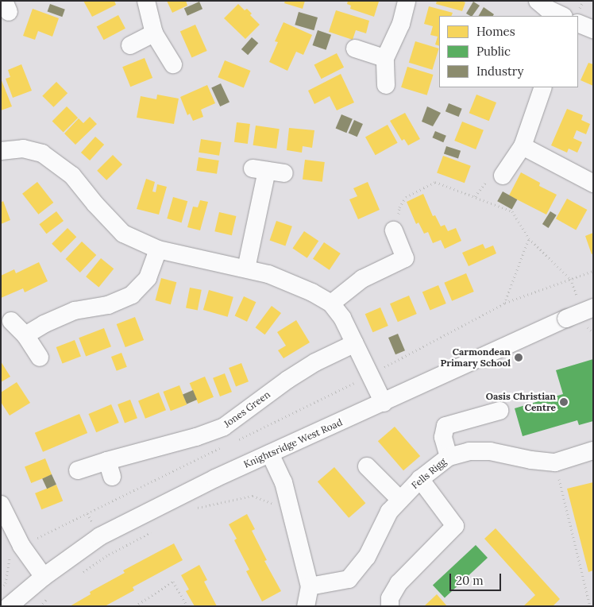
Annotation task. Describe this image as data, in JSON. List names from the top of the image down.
{
  "streets": {
    "street": ["Jones Green", "Knightsridge West Road", "Fells Rigg"]
  },
  "places": ["Carmondean Primary School", "Oasis Christian Centre"],
  "legend": ["Homes", "Public", "Industry"],
  "scale_bar": "20 m"
}
